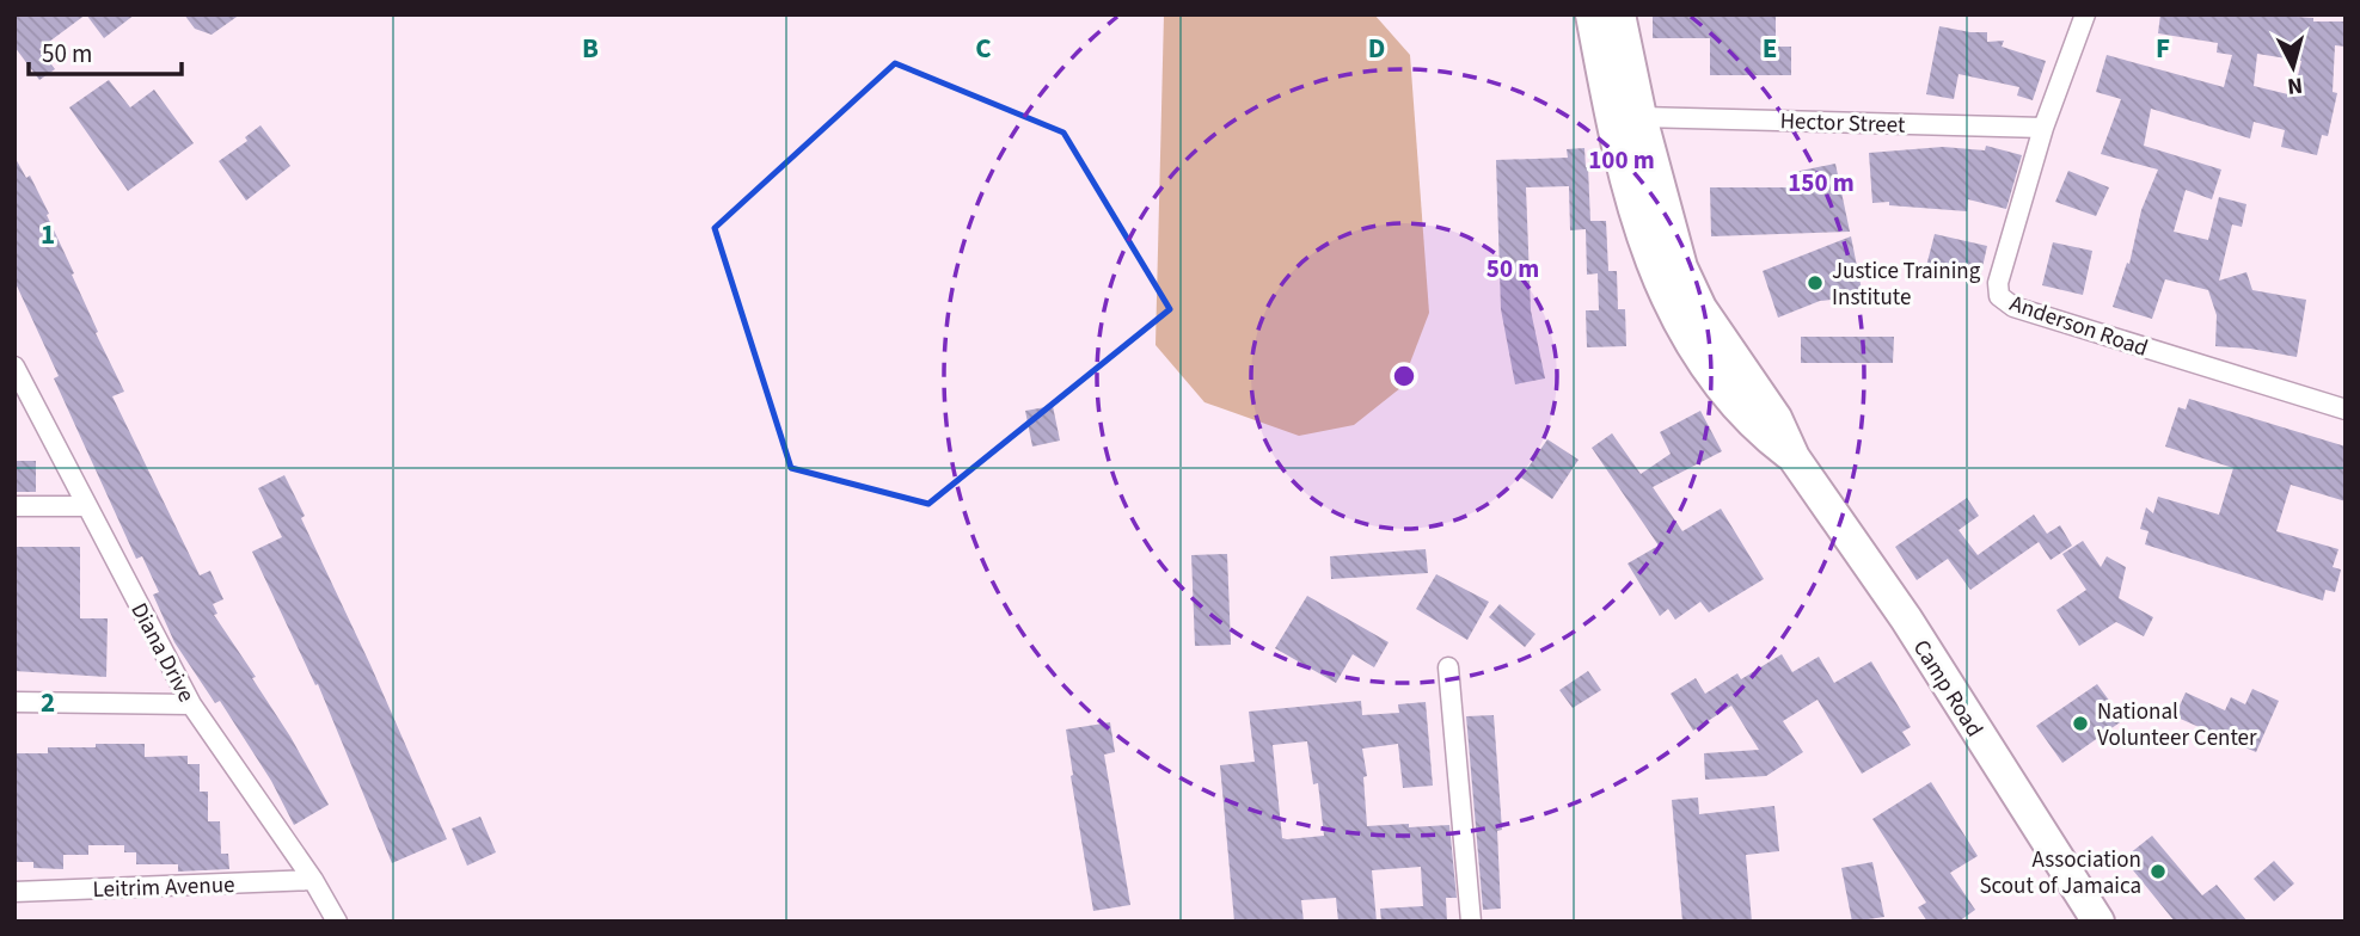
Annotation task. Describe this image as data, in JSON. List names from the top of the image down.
{
  "streets": {
    "main road": ["Camp Road"],
    "street": [
      "Hector Street",
      "Anderson Road",
      "Diana Drive",
      "Leitrim Avenue"
    ]
  },
  "crossings": [
    ["Hector Street", "Anderson Road"],
    ["Hector Street", "Camp Road"],
    ["Diana Drive", "Leitrim Avenue"]
  ],
  "places": ["Justice Training Institute", "National Volunteer Center", "Association Scout of Jamaica"],
  "scale_bar": "50 m",
  "north": "bottom",
  "grid": {
    "columns": [
      "B",
      "C",
      "D",
      "E",
      "F"
    ],
    "rows": ["1", "2"]
  },
  "rings": ["100 m", "150 m", "50 m"]
}
